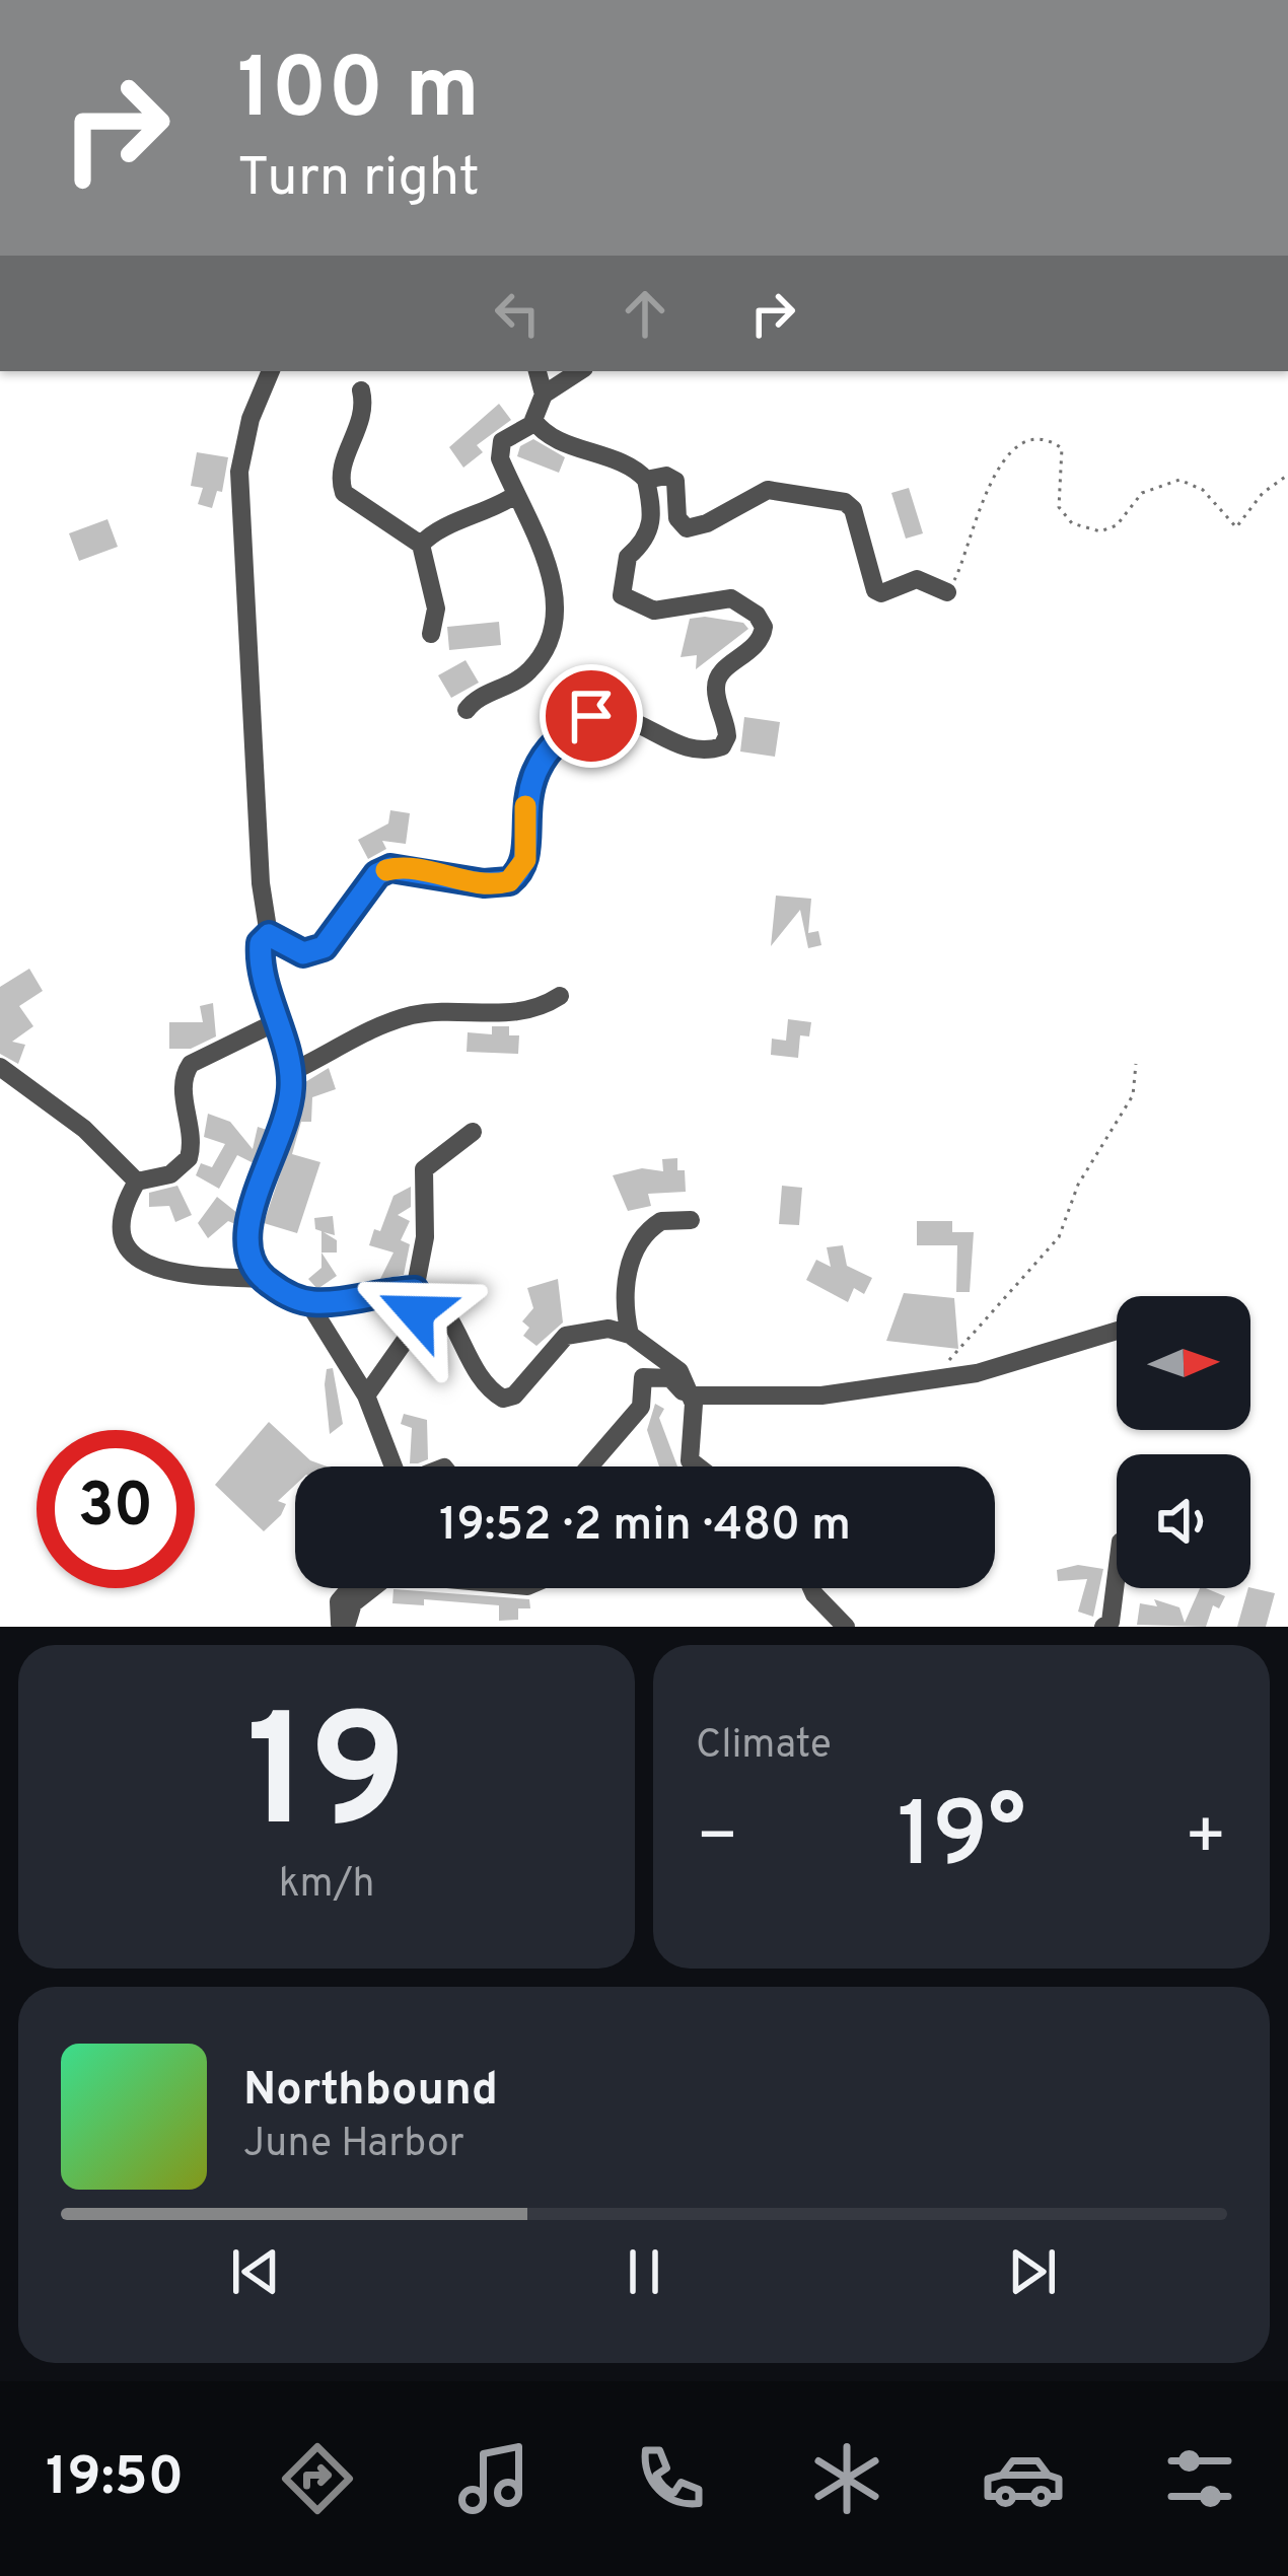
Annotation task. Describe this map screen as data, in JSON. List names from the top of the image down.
{
  "north": "right",
  "page": {
    "turn": ["100 m", "Turn right"],
    "limit": "30",
    "trip": "19:52 · 2 min · 480 m",
    "tile": [
      ["19", "km/h"],
      "Climate"
    ],
    "heat": ["−", "19°", "+"],
    "song": ["Northbound", "June Harbor"],
    "tabs": "19:50"
  }
}
